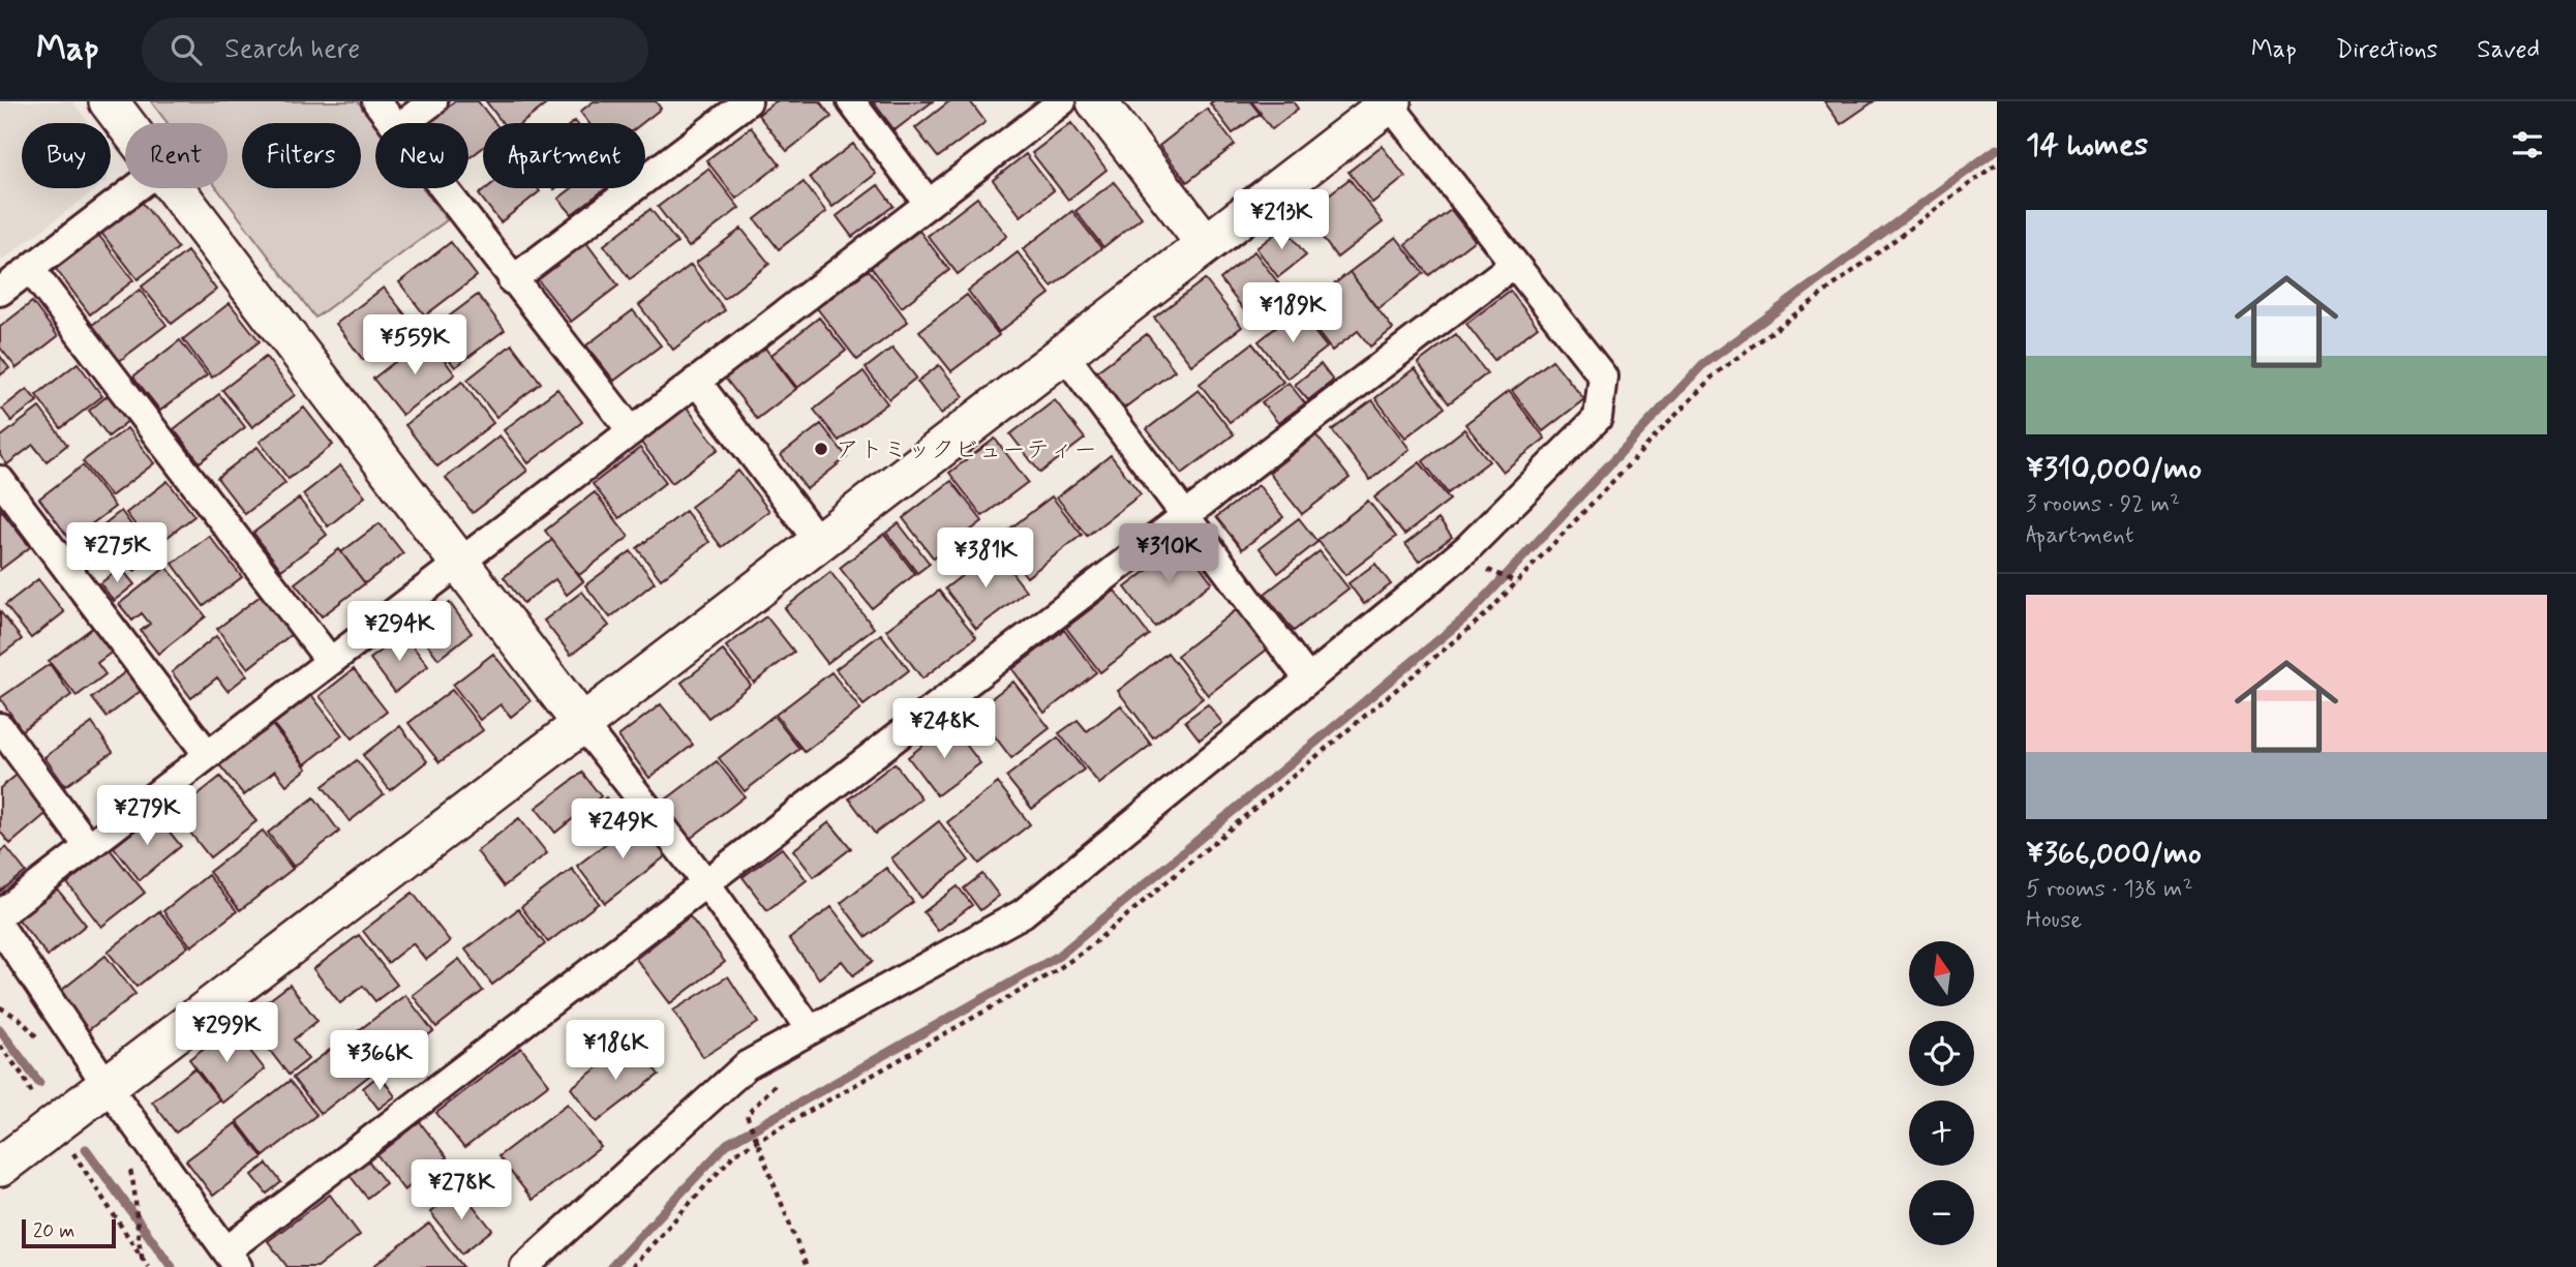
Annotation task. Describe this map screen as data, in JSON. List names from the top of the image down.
{
  "places": ["アトミックビューティー"],
  "scale_bar": "20 m",
  "north": "top",
  "page": {
    "header": "Map",
    "search": "Search here",
    "nav": ["Map", "Directions", "Saved"],
    "heading": "14 homes",
    "chip": [
      "Buy",
      "Rent",
      "Filters",
      "New",
      "Apartment"
    ],
    "list": [
      {
        "name": "¥310,000/mo",
        "note": "3 rooms · 92 m² · Apartment"
      },
      {
        "name": "¥366,000/mo",
        "note": "5 rooms · 138 m² · House"
      }
    ],
    "price": [
      "¥213K",
      "¥189K",
      "¥559K",
      "¥275K",
      "¥310K",
      "¥381K",
      "¥294K",
      "¥248K",
      "¥279K",
      "¥249K",
      "¥299K",
      "¥186K",
      "¥366K",
      "¥278K"
    ],
    "map_buttons": ["+", "−"],
    "scale": "20 m"
  }
}
